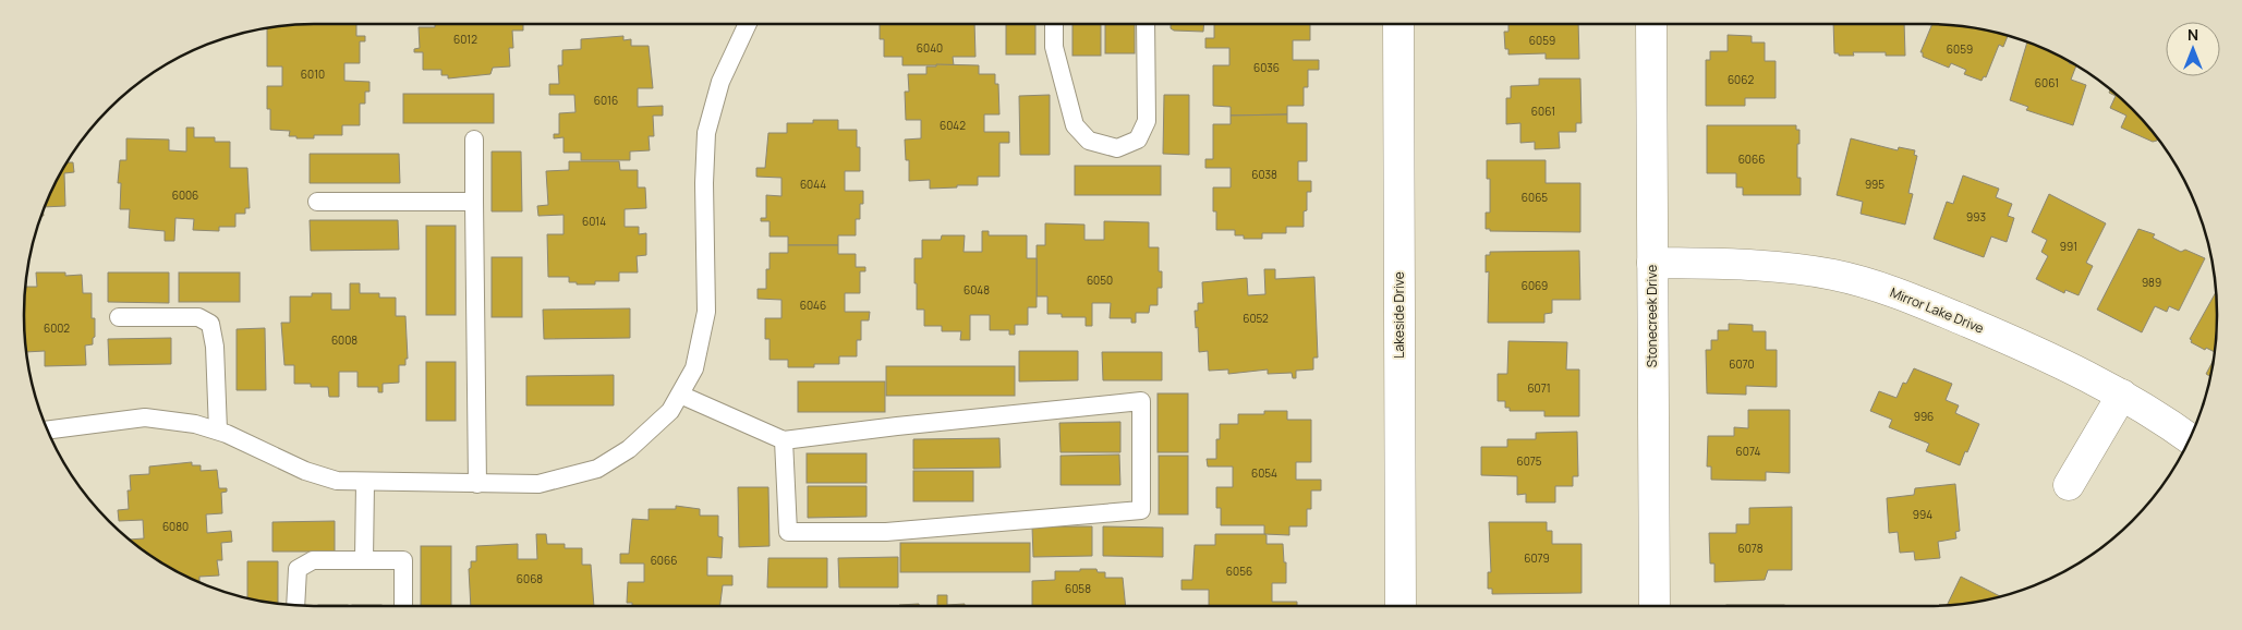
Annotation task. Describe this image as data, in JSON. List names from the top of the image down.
{
  "streets": {
    "street": ["Mirror Lake Drive", "Lakeside Drive", "Stonecreek Drive"]
  },
  "crossings": [
    ["Mirror Lake Drive", "Stonecreek Drive"]
  ],
  "house_numbers": [
    "6012",
    "6059",
    "6040",
    "6059",
    "6036",
    "6010",
    "6062",
    "6061",
    "6016",
    "6061",
    "6042",
    "6066",
    "6038",
    "6044",
    "995",
    "6006",
    "6065",
    "993",
    "6014",
    "991",
    "6050",
    "989",
    "6069",
    "6048",
    "6046",
    "6052",
    "6002",
    "6008",
    "6070",
    "6071",
    "996",
    "6074",
    "6075",
    "6054",
    "994",
    "6080",
    "6078",
    "6079",
    "6066",
    "6056",
    "6068",
    "6058"
  ],
  "north": "top"
}
